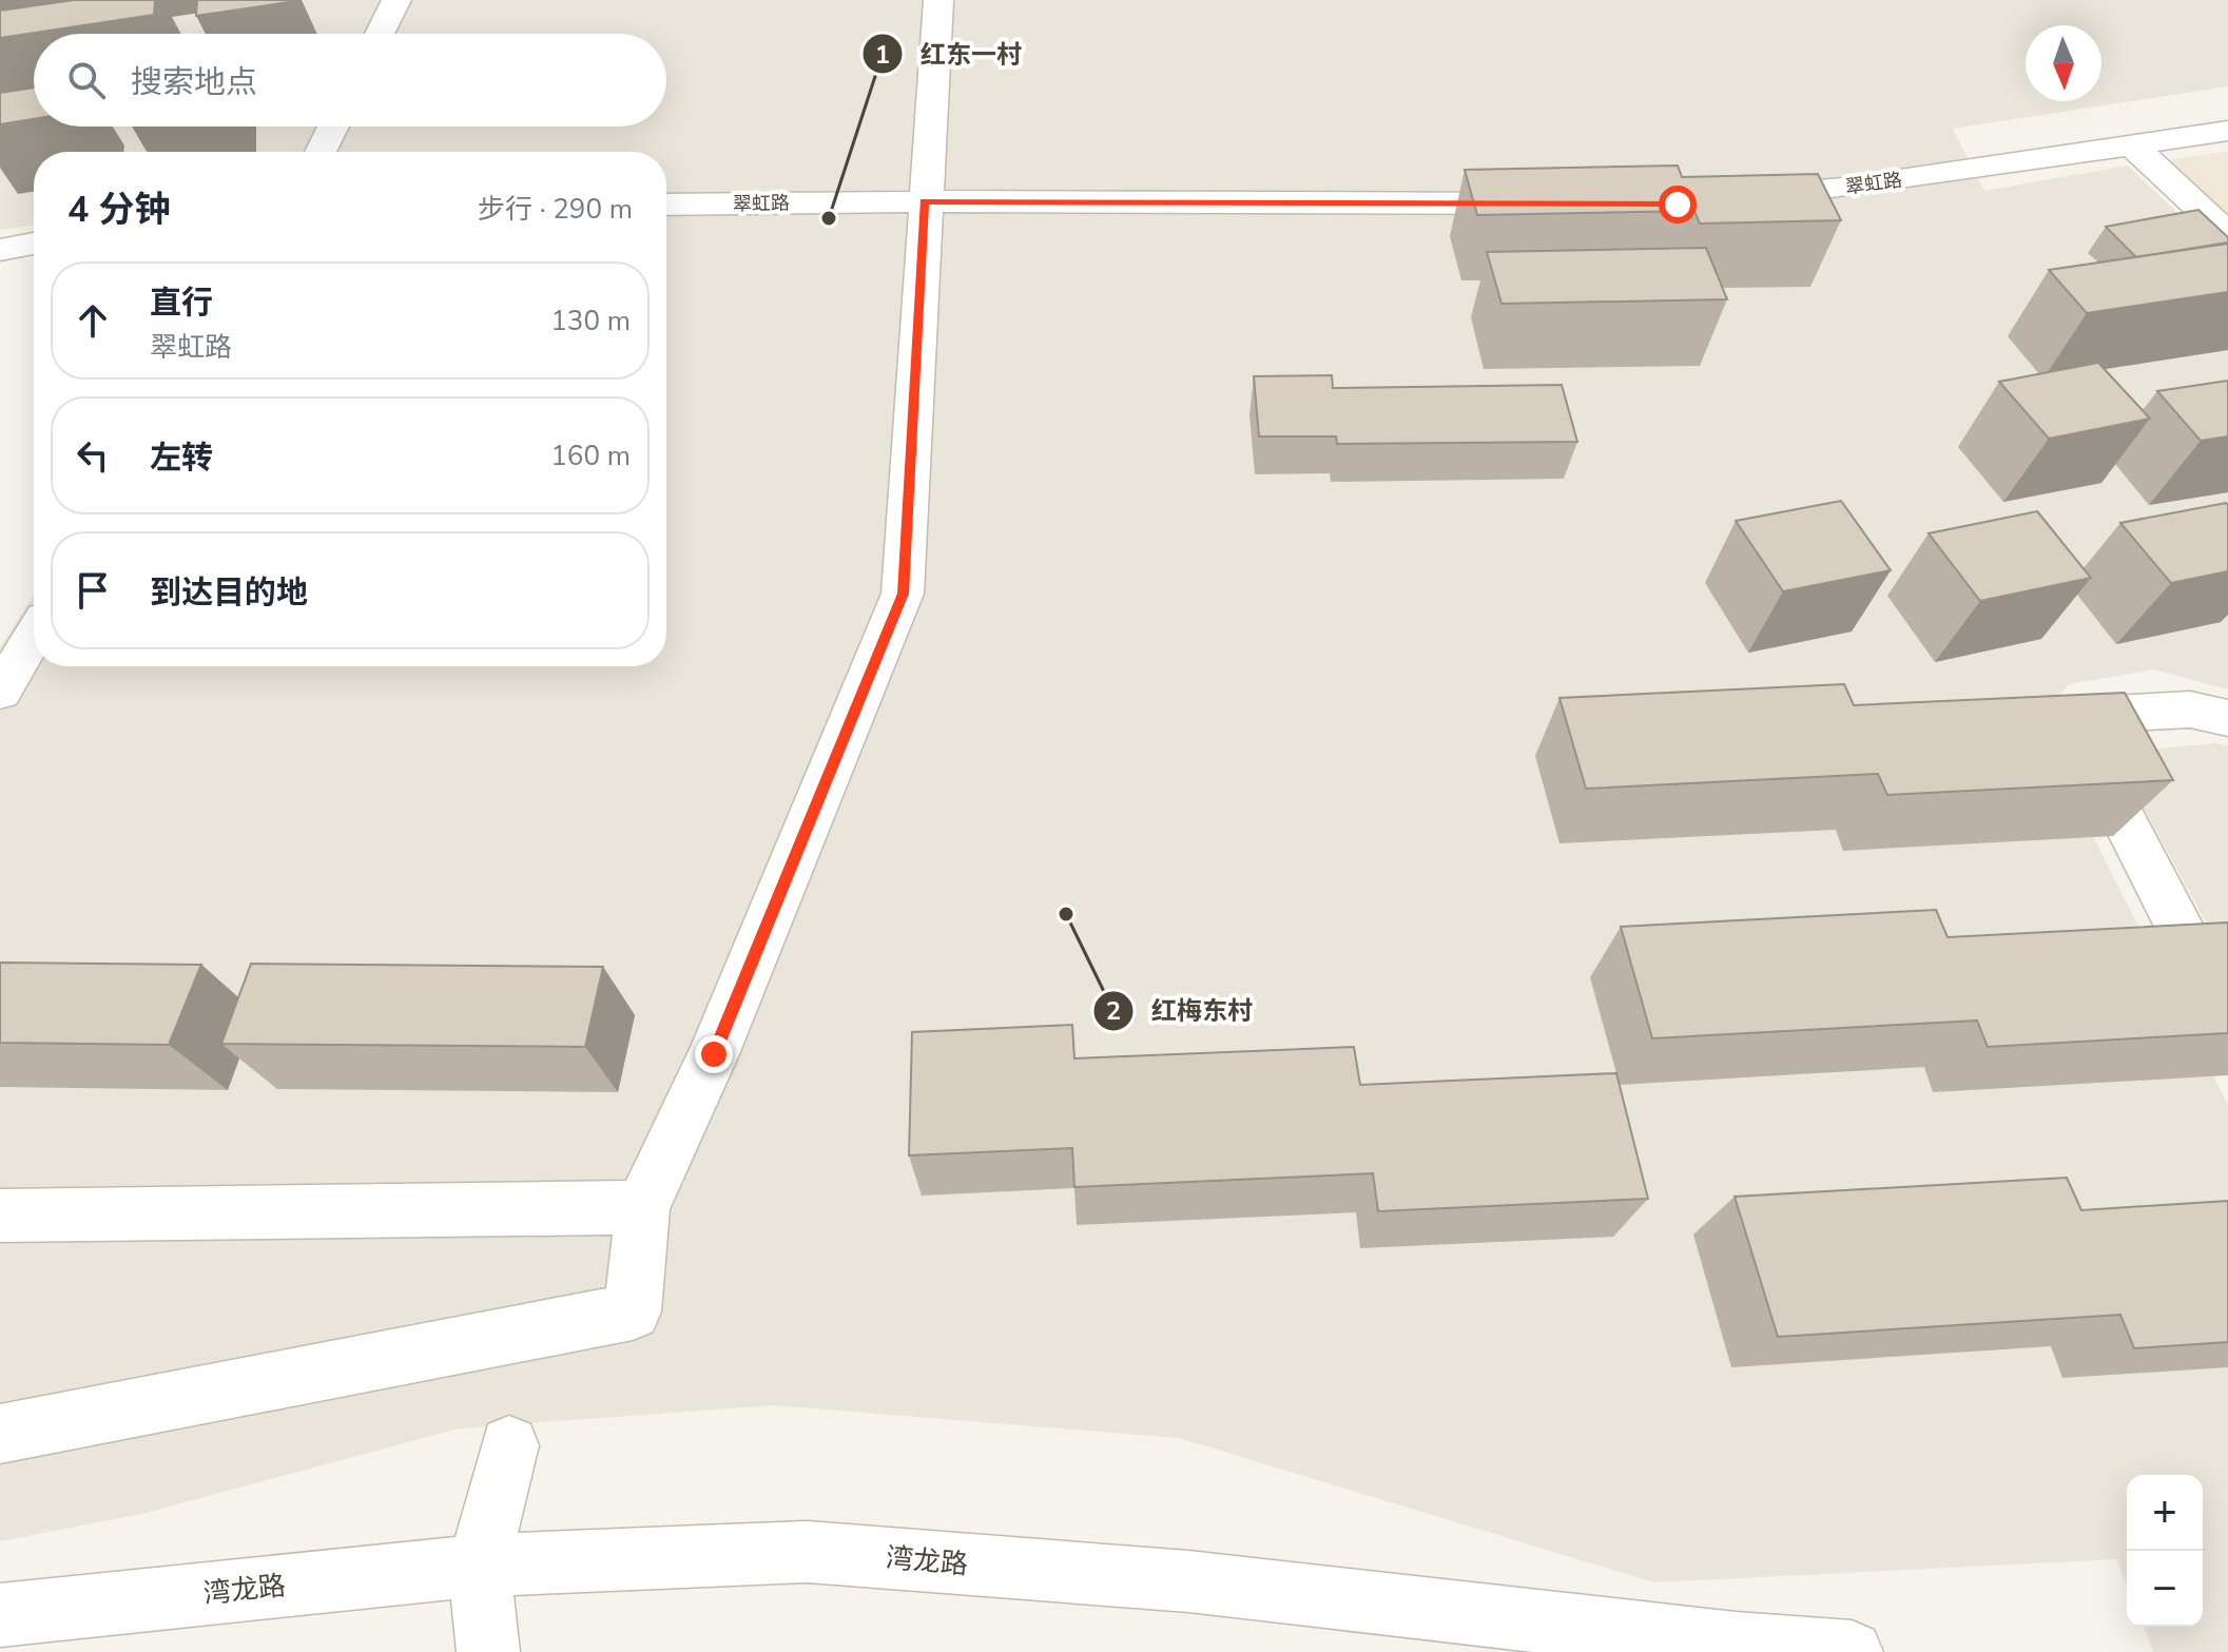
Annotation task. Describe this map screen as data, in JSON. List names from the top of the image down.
{
  "streets": {
    "street": ["翠虹路", "湾龙路"]
  },
  "places": ["红东一村", "红梅东村"],
  "north": "bottom",
  "page": {
    "search": "搜索地点",
    "heading": ["4 分钟", "步行 · 290 m"],
    "list": [
      ["直行", "翠虹路", "130 m"],
      ["左转", "160 m"],
      "到达目的地"
    ],
    "map_buttons": ["+", "−"]
  }
}
